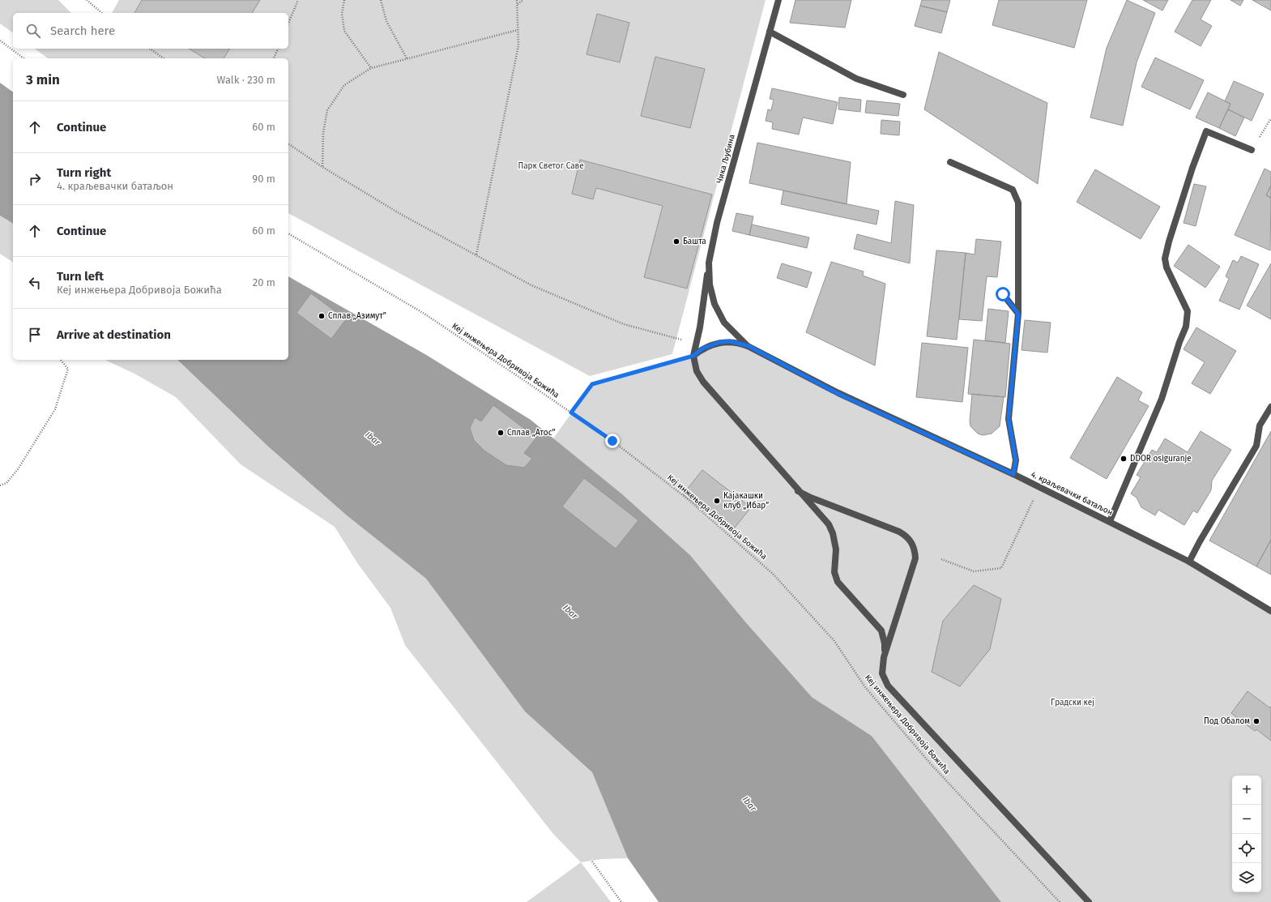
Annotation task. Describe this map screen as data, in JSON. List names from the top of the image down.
{
  "streets": {
    "street": ["Чика Љубина", "4. краљевачки батаљон"],
    "path": ["Кеј инжењера Добривоја Божића"]
  },
  "crossings": [
    ["Чика Љубина", "4. краљевачки батаљон"]
  ],
  "water": ["Ibar"],
  "parks": ["Парк Светог Саве", "Градски кеј"],
  "places": [
    "Башта",
    "Сплав „Азимут”",
    "Сплав „Атос”",
    "DDOR osiguranje",
    "Кајакашки клуб „Ибар”",
    "Под Обалом"
  ],
  "page": {
    "search": "Search here",
    "heading": ["3 min", "Walk · 230 m"],
    "list": [
      ["Continue", "60 m"],
      ["Turn right", "4. краљевачки батаљон", "90 m"],
      ["Continue", "60 m"],
      ["Turn left", "Кеј инжењера Добривоја Божића", "20 m"],
      "Arrive at destination"
    ],
    "map_buttons": ["+", "−"]
  }
}
